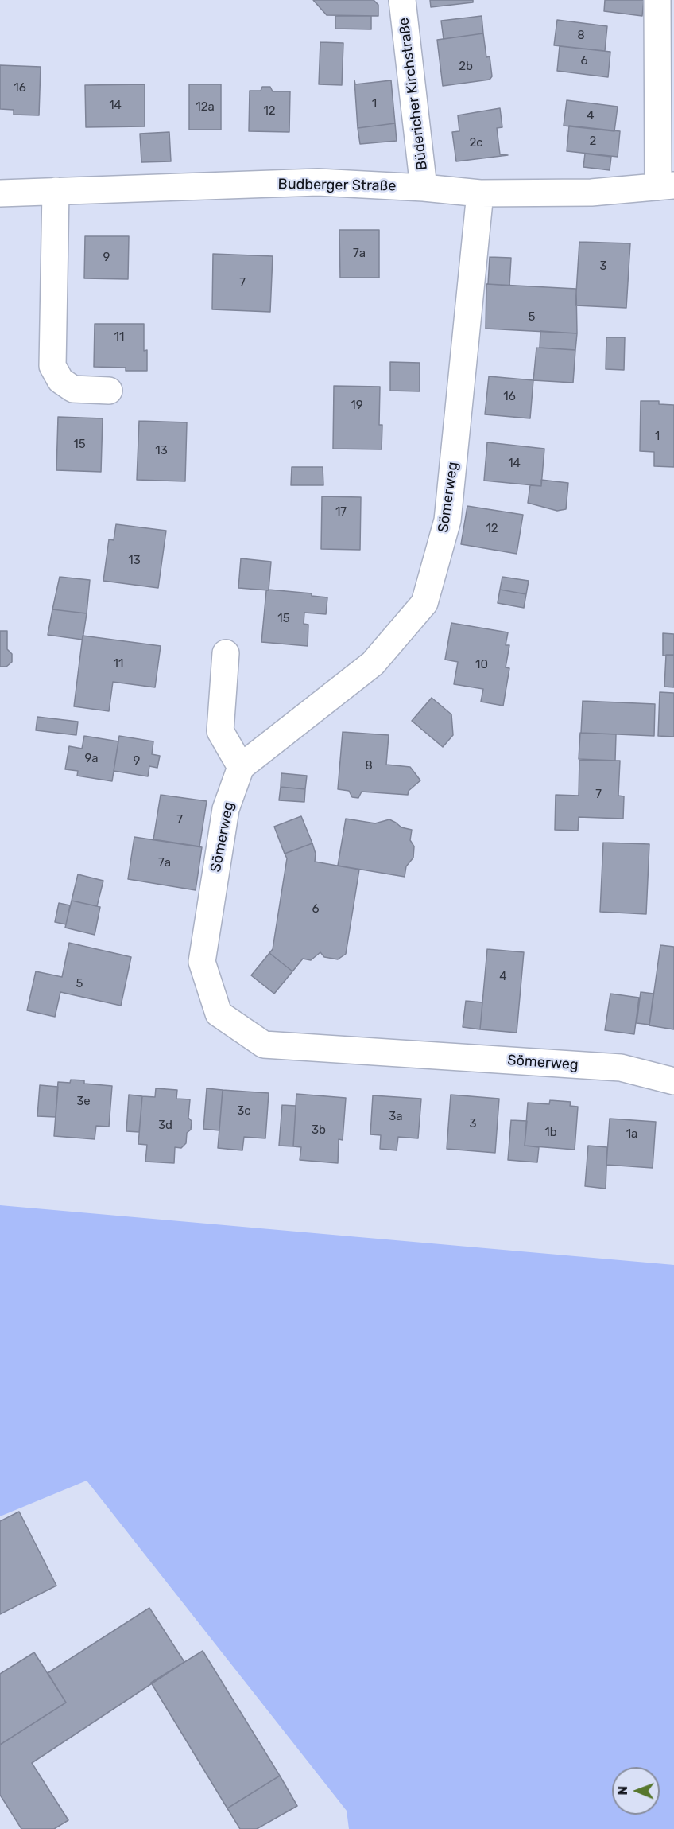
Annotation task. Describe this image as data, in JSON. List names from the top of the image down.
{
  "streets": {
    "street": ["Büdericher Kirchstraße", "Budberger Straße", "Sömerweg"]
  },
  "crossings": [
    ["Büdericher Kirchstraße", "Budberger Straße"],
    ["Budberger Straße", "Sömerweg"]
  ],
  "house_numbers": [
    "8",
    "6",
    "2b",
    "16",
    "1",
    "14",
    "12a",
    "12",
    "4",
    "2",
    "2c",
    "7a",
    "9",
    "3",
    "7",
    "5",
    "11",
    "16",
    "19",
    "1",
    "15",
    "13",
    "14",
    "17",
    "12",
    "13",
    "15",
    "11",
    "10",
    "9a",
    "9",
    "8",
    "7",
    "7",
    "7a",
    "6",
    "4",
    "5",
    "3e",
    "3c",
    "3a",
    "3",
    "3d",
    "3b",
    "1b",
    "1a"
  ],
  "north": "left"
}
